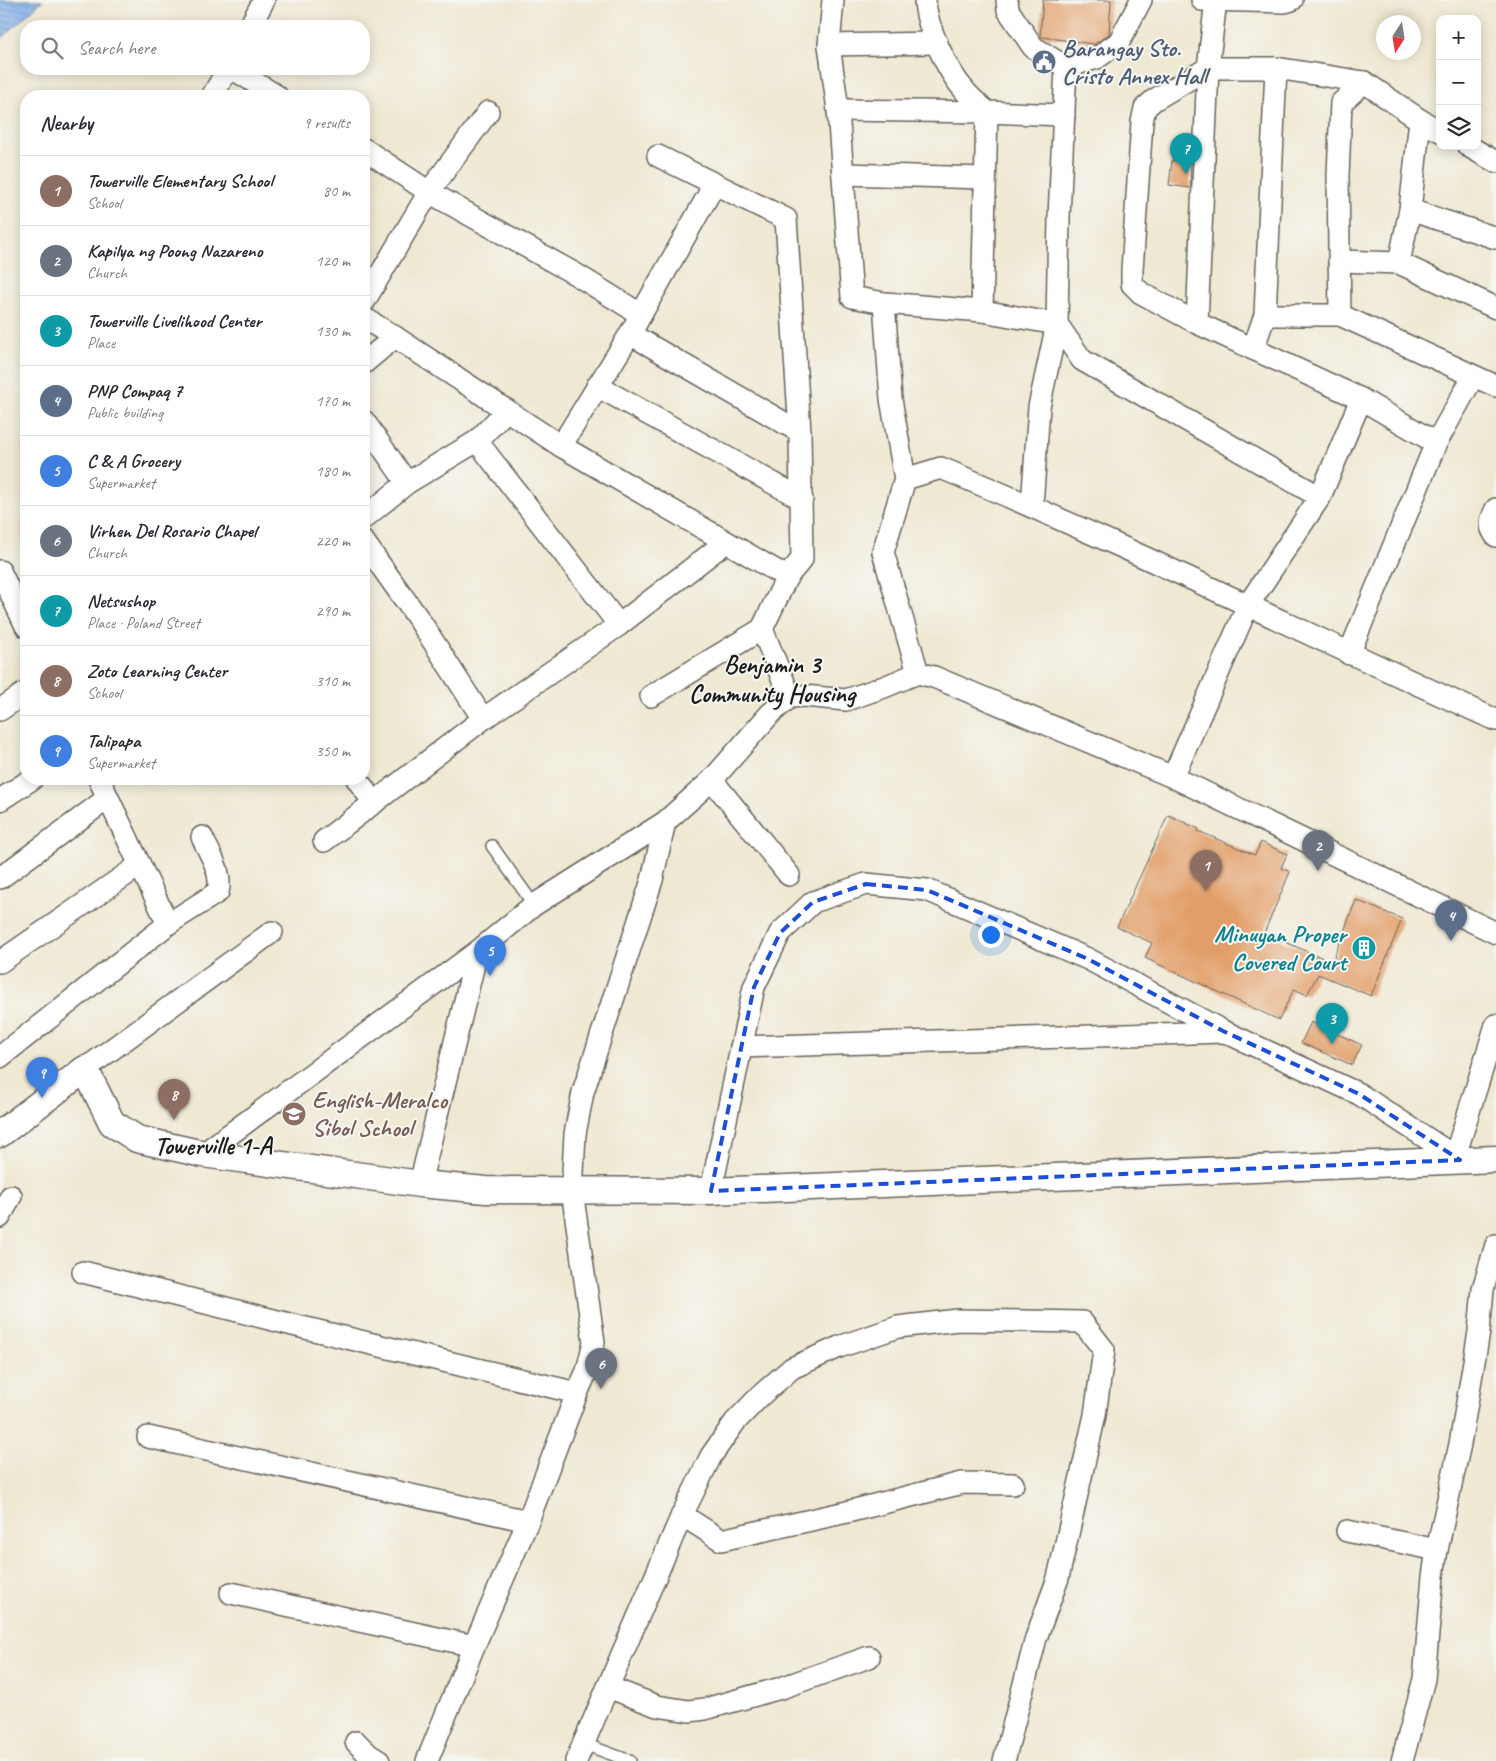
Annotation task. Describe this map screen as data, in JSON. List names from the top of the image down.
{
  "districts": ["Benjamin 3 Community Housing", "Towerville 1-A"],
  "places": {
    "public building": ["Barangay Sto. Cristo Annex Hall"],
    "building": ["Minuyan Proper Covered Court"],
    "school or university": ["English-Meralco Sibol School"]
  },
  "north": "bottom",
  "page": {
    "map_buttons": ["+", "−"],
    "search": "Search here",
    "heading": ["Nearby", "9 results"],
    "pins": [
      "7",
      "2",
      "1",
      "4",
      "5",
      "3",
      "9",
      "8",
      "6"
    ],
    "list": [
      {
        "mark": "1",
        "name": "Towerville Elementary School",
        "note": "School",
        "value": "80 m"
      },
      {
        "mark": "2",
        "name": "Kapilya ng Poong Nazareno",
        "note": "Church",
        "value": "120 m"
      },
      {
        "mark": "3",
        "name": "Towerville Livelihood Center",
        "note": "Place",
        "value": "130 m"
      },
      {
        "mark": "4",
        "name": "PNP Compaq 7",
        "note": "Public building",
        "value": "170 m"
      },
      {
        "mark": "5",
        "name": "C & A Grocery",
        "note": "Supermarket",
        "value": "180 m"
      },
      {
        "mark": "6",
        "name": "Virhen Del Rosario Chapel",
        "note": "Church",
        "value": "220 m"
      },
      {
        "mark": "7",
        "name": "Netsushop",
        "note": "Place · Poland Street",
        "value": "290 m"
      },
      {
        "mark": "8",
        "name": "Zoto Learning Center",
        "note": "School",
        "value": "310 m"
      },
      {
        "mark": "9",
        "name": "Talipapa",
        "note": "Supermarket",
        "value": "350 m"
      }
    ]
  }
}
